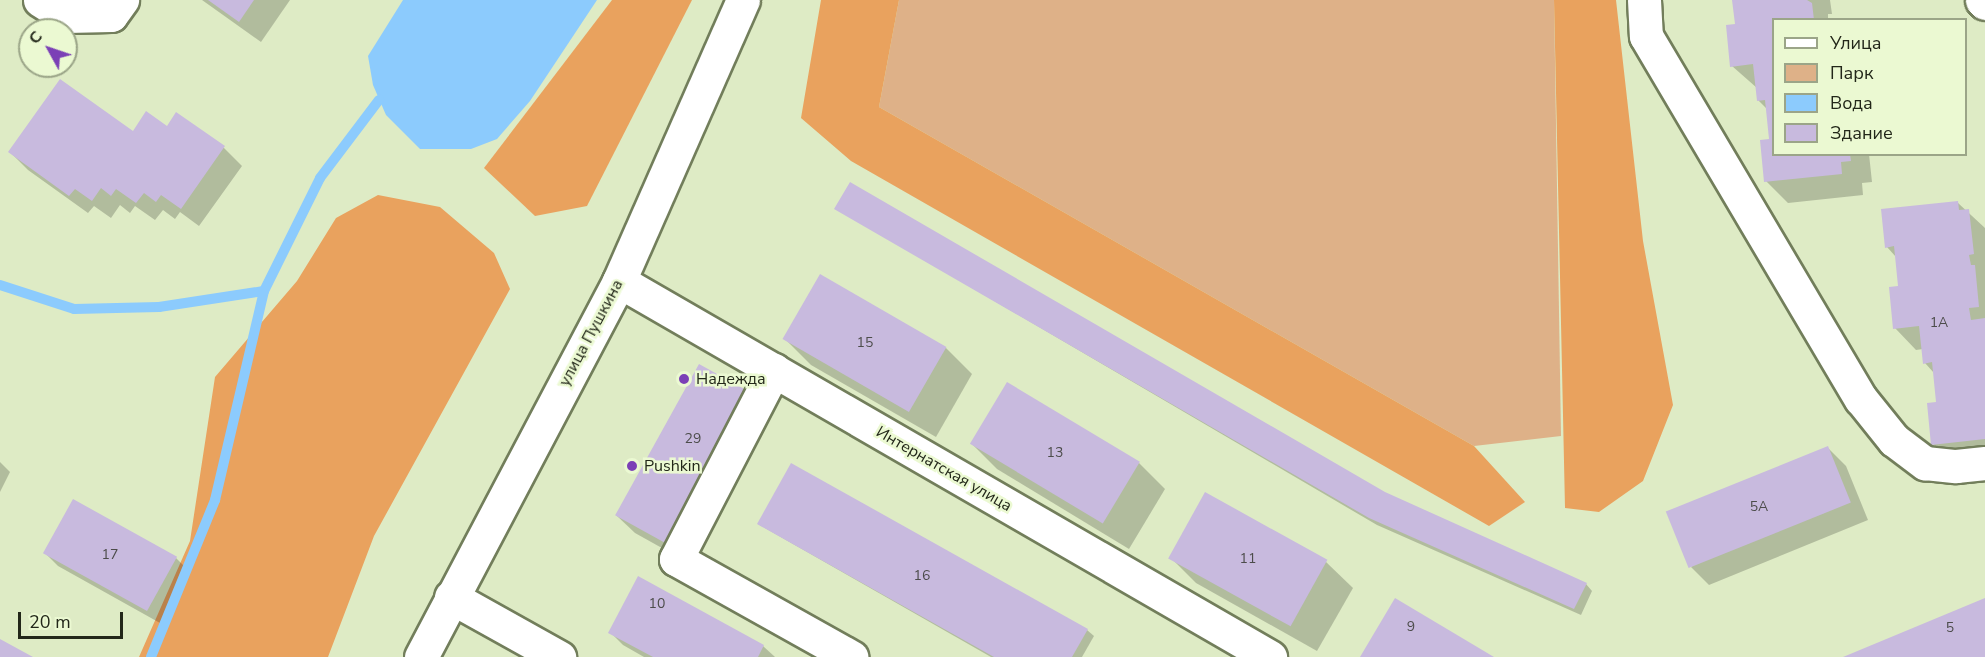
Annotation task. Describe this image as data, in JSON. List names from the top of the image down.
{
  "streets": {
    "street": ["улица Пушкина", "Интернатская улица"]
  },
  "crossings": [
    ["улица Пушкина", "Интернатская улица"]
  ],
  "places": ["Надежда", "Pushkin"],
  "house_numbers": [
    "1А",
    "15",
    "29",
    "13",
    "5А",
    "17",
    "11",
    "16",
    "10",
    "9",
    "5"
  ],
  "legend": [
    "Улица",
    "Парк",
    "Вода",
    "Здание"
  ],
  "scale_bar": "20 m",
  "north": "top left"
}
